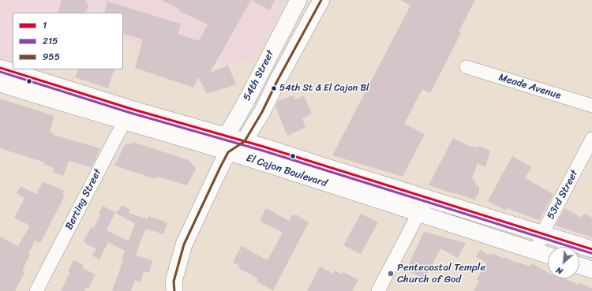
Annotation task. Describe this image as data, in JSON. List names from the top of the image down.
{
  "streets": {
    "main road": ["54th Street", "El Cajon Boulevard"],
    "street": ["Meade Avenue", "53rd Street", "Berting Street"]
  },
  "crossings": [
    ["54th Street", "El Cajon Boulevard"],
    ["El Cajon Boulevard", "53rd Street"],
    ["El Cajon Boulevard", "Berting Street"]
  ],
  "places": ["54th St & El Cajon Bl", "Pentecostal Temple Church of God"],
  "lines": ["transit line 955", "transit line 1", "transit line 215"],
  "legend": ["1", "215", "955"],
  "north": "bottom left"
}
